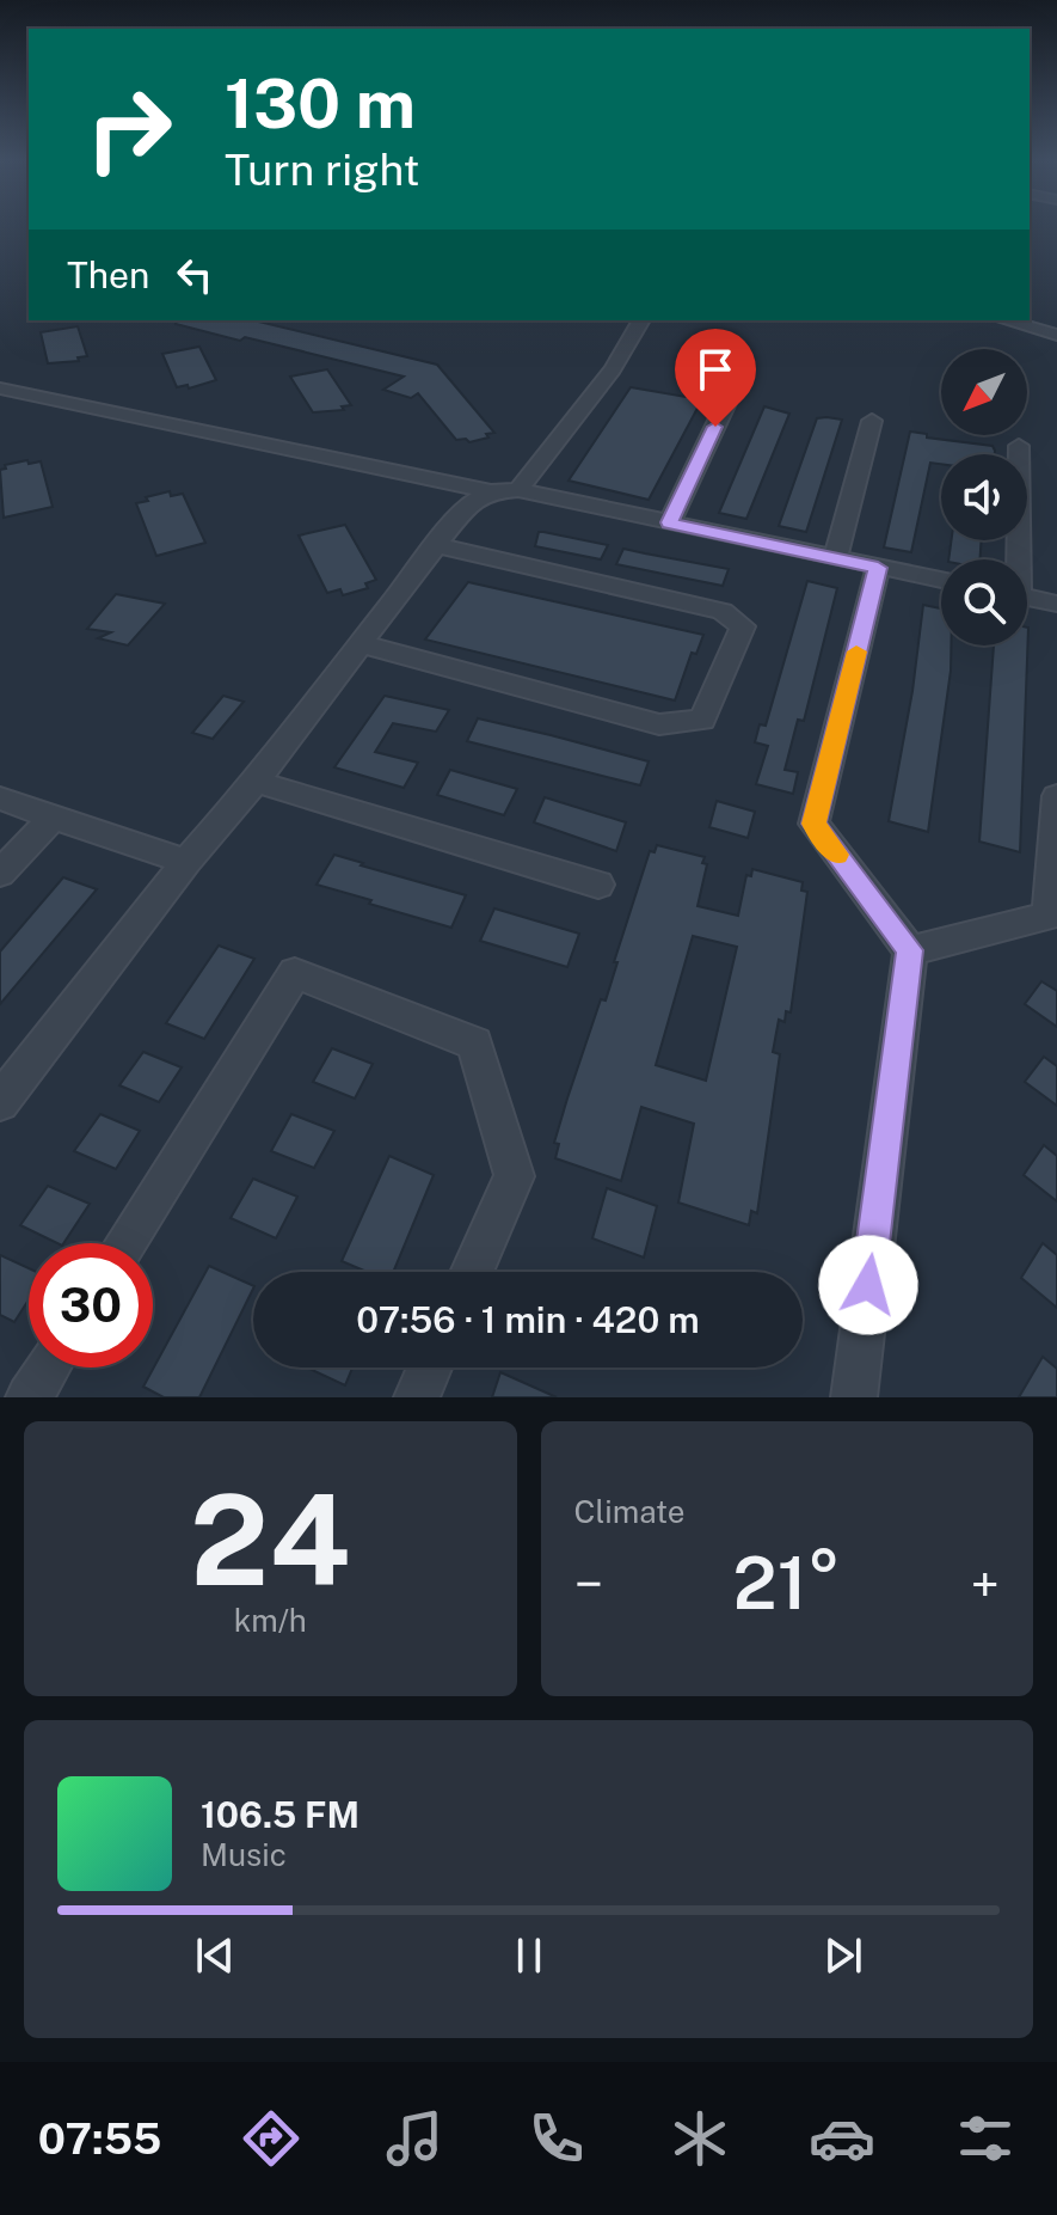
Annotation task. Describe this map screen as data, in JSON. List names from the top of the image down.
{
  "north": "bottom left",
  "page": {
    "turn": ["130 m", "Turn right"],
    "then": "Then",
    "limit": "30",
    "trip": "07:56 · 1 min · 420 m",
    "tile": [
      ["24", "km/h"],
      "Climate"
    ],
    "heat": ["−", "21°", "+"],
    "song": ["106.5 FM", "Music"],
    "tabs": "07:55"
  }
}
